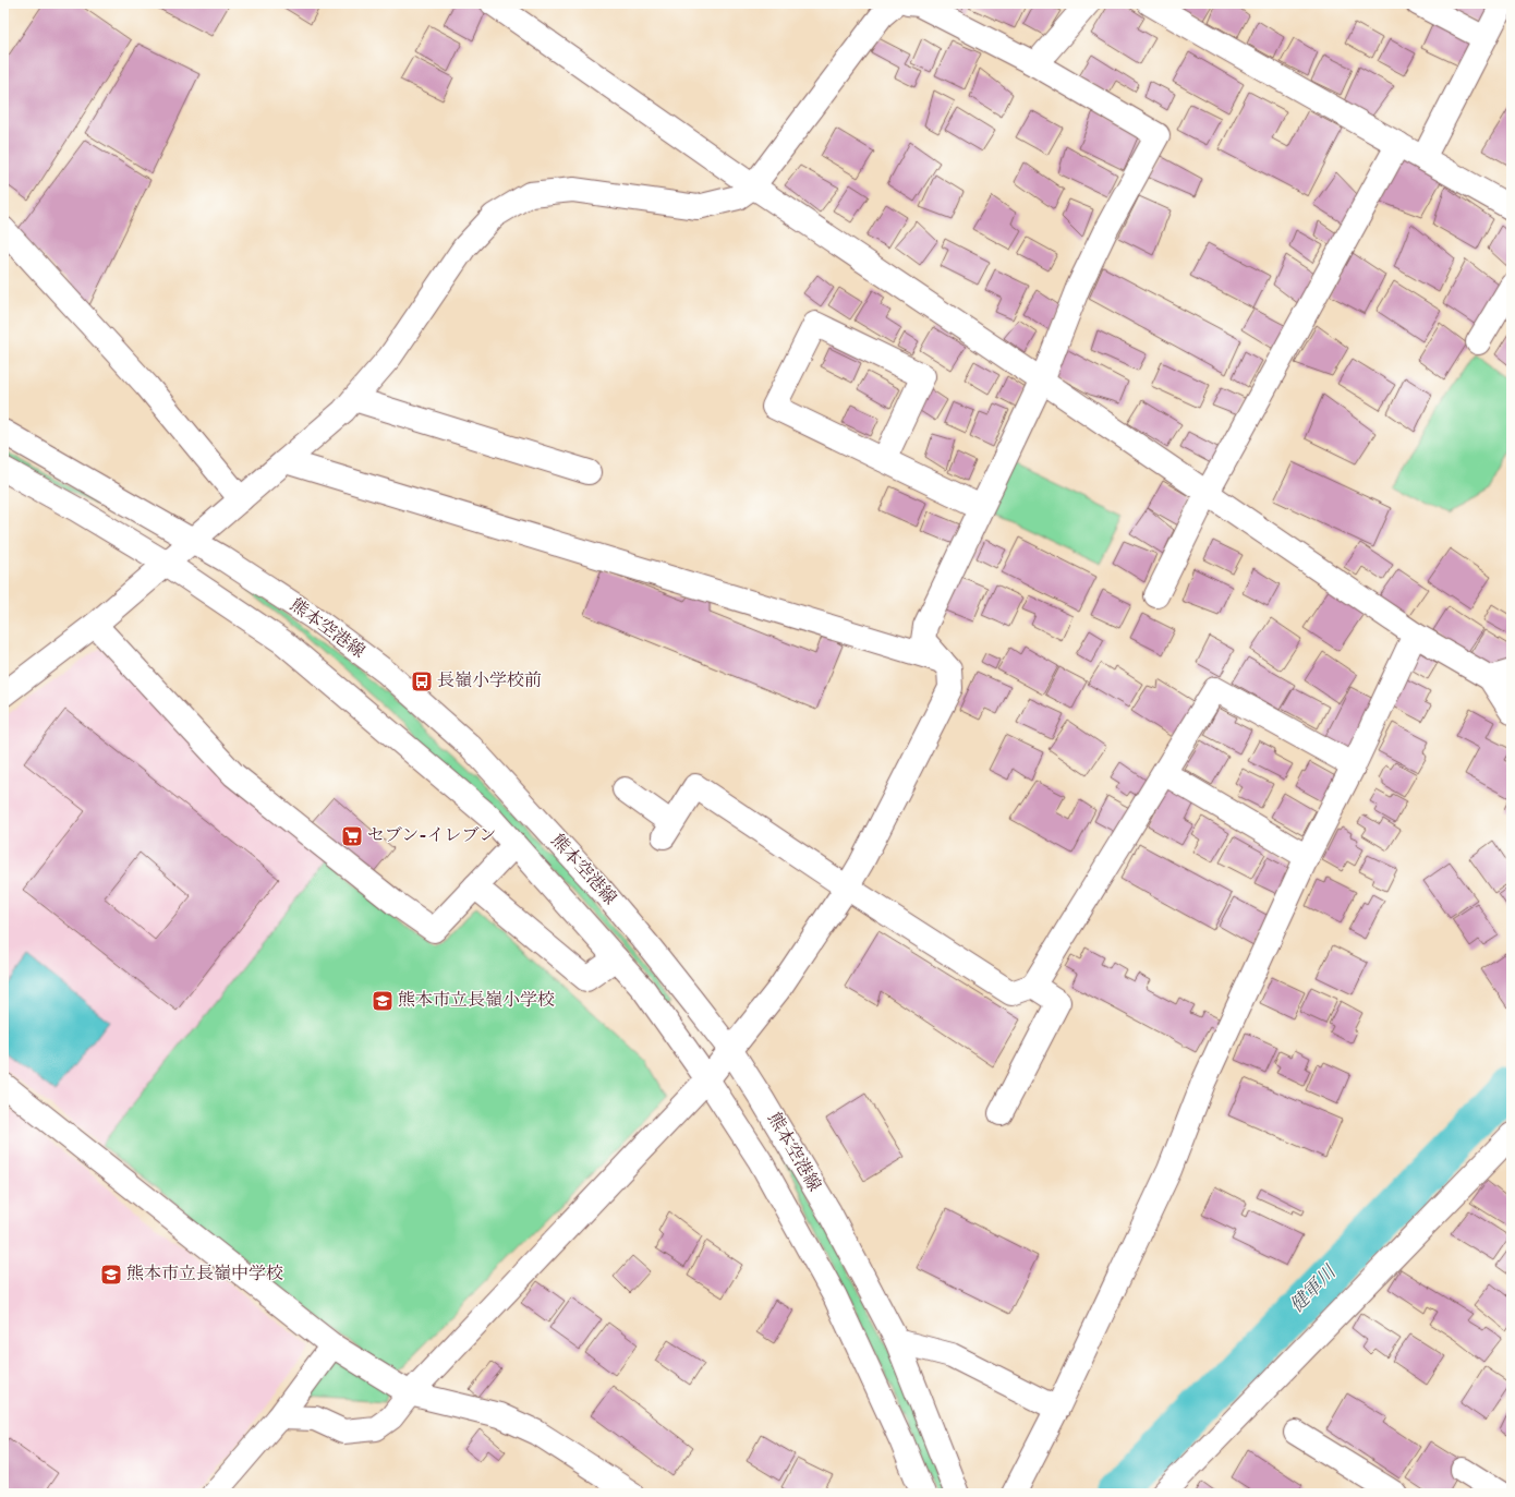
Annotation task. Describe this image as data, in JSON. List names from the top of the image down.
{
  "streets": {
    "street": ["熊本空港線"]
  },
  "water": ["健軍川"],
  "places": {
    "bus stop": ["長嶺小学校前"],
    "supermarket": ["セブン-イレブン"],
    "school or university": ["熊本市立長嶺小学校", "熊本市立長嶺中学校"]
  }
}
